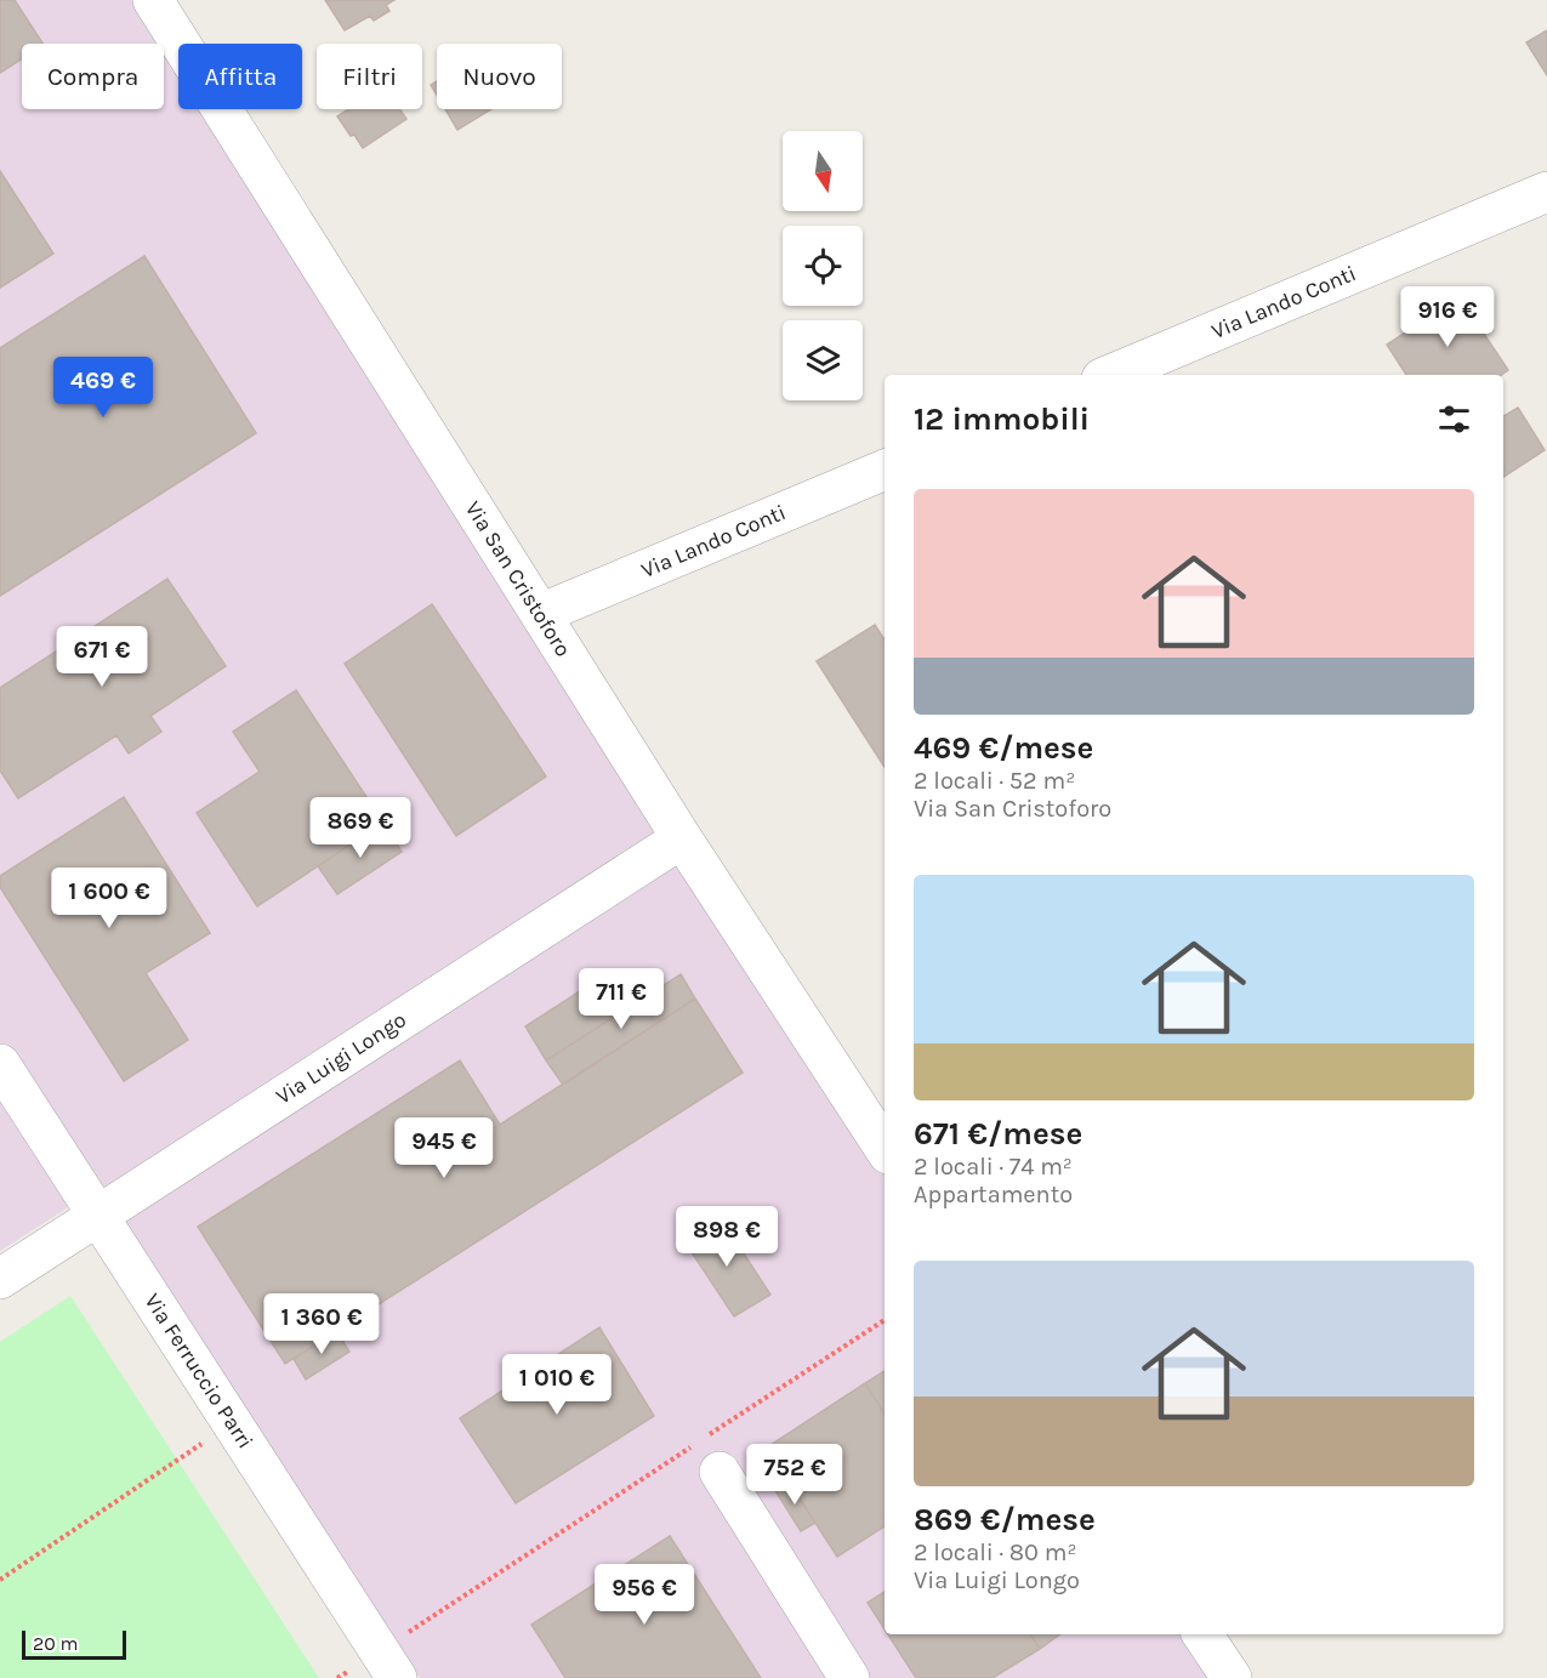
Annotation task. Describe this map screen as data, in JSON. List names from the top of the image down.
{
  "streets": {
    "street": [
      "Via Lando Conti",
      "Via San Cristoforo",
      "Via Luigi Longo",
      "Via Ferruccio Parri"
    ]
  },
  "crossings": [
    ["Via Lando Conti", "Via San Cristoforo"],
    ["Via San Cristoforo", "Via Luigi Longo"],
    ["Via Luigi Longo", "Via Ferruccio Parri"]
  ],
  "scale_bar": "20 m",
  "north": "bottom",
  "page": {
    "chip": [
      "Compra",
      "Affitta",
      "Filtri",
      "Nuovo"
    ],
    "price": [
      "916 €",
      "469 €",
      "671 €",
      "869 €",
      "1 600 €",
      "711 €",
      "945 €",
      "898 €",
      "1 360 €",
      "1 010 €",
      "752 €",
      "956 €"
    ],
    "heading": "12 immobili",
    "list": [
      {
        "name": "469 €/mese",
        "note": "2 locali · 52 m² · Via San Cristoforo"
      },
      {
        "name": "671 €/mese",
        "note": "2 locali · 74 m² · Appartamento"
      },
      {
        "name": "869 €/mese",
        "note": "2 locali · 80 m² · Via Luigi Longo"
      }
    ],
    "scale": "20 m"
  }
}
